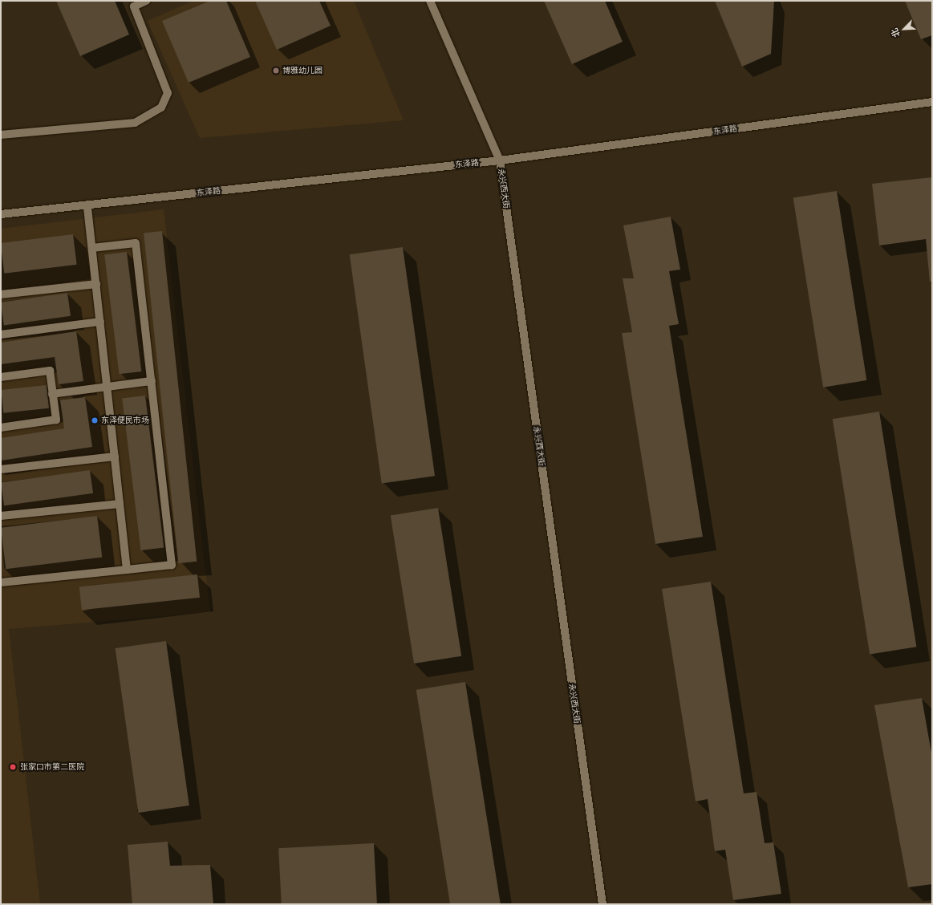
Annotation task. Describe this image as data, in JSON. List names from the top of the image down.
{
  "streets": {
    "main road": ["东泽路", "永兴西大街"]
  },
  "crossings": [
    ["东泽路", "永兴西大街"]
  ],
  "places": ["博雅幼儿园", "东泽便民市场", "张家口市第二医院"],
  "north": "bottom left"
}
